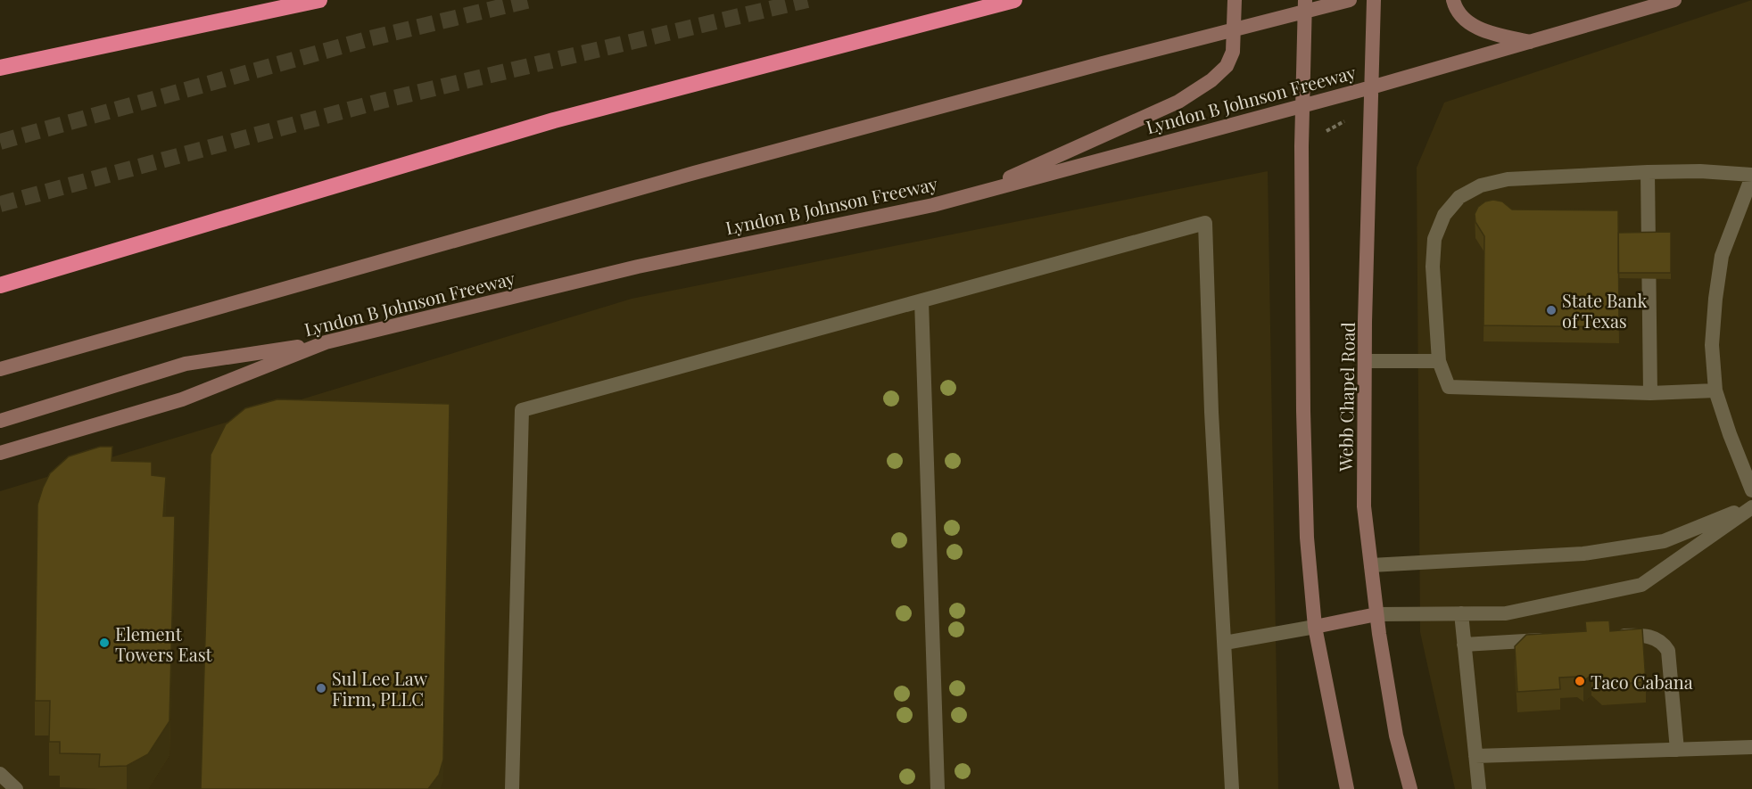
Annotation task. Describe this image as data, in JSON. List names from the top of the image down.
{
  "streets": {
    "main road": ["Lyndon B Johnson Freeway", "Webb Chapel Road"]
  },
  "crossings": [
    ["Lyndon B Johnson Freeway", "Webb Chapel Road"]
  ],
  "places": [
    "State Bank of Texas",
    "Element Towers East",
    "Taco Cabana",
    "Sul Lee Law Firm, PLLC"
  ]
}
